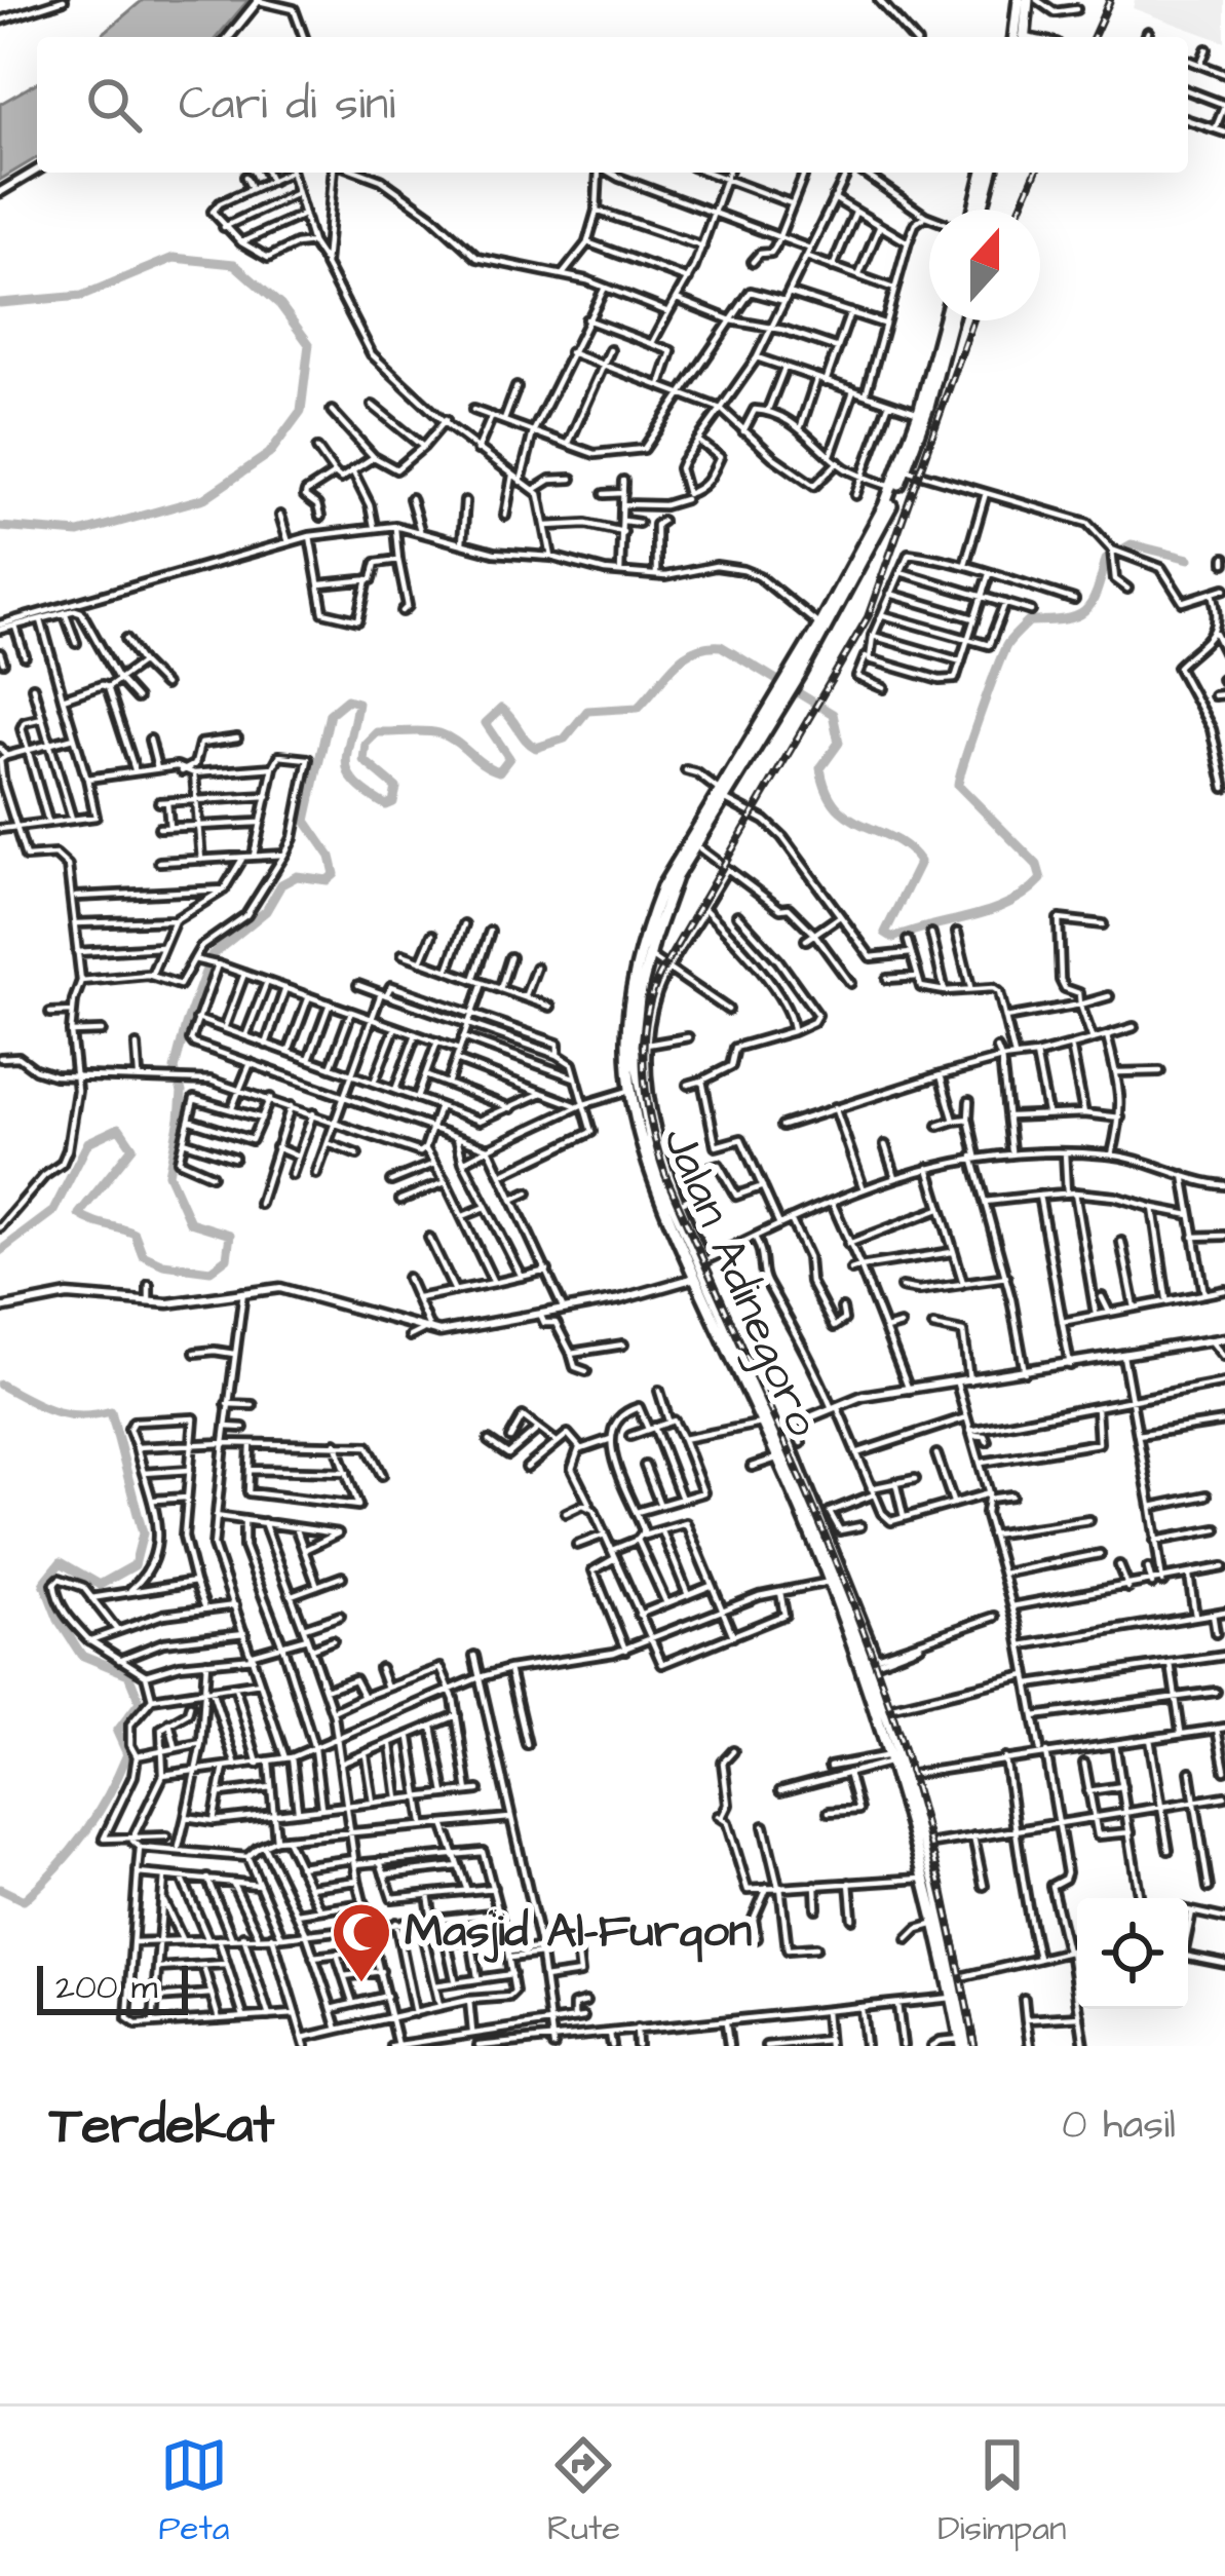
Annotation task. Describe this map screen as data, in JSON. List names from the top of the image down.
{
  "streets": {
    "highway": ["Jalan Adinegoro"]
  },
  "places": {
    "mosque": ["Masjid Al-Furqon"]
  },
  "scale_bar": "200 m",
  "north": "top",
  "page": {
    "search": "Cari di sini",
    "scale": "200 m",
    "heading": ["Terdekat", "0 hasil"],
    "nav": ["Peta", "Rute", "Disimpan"]
  }
}
